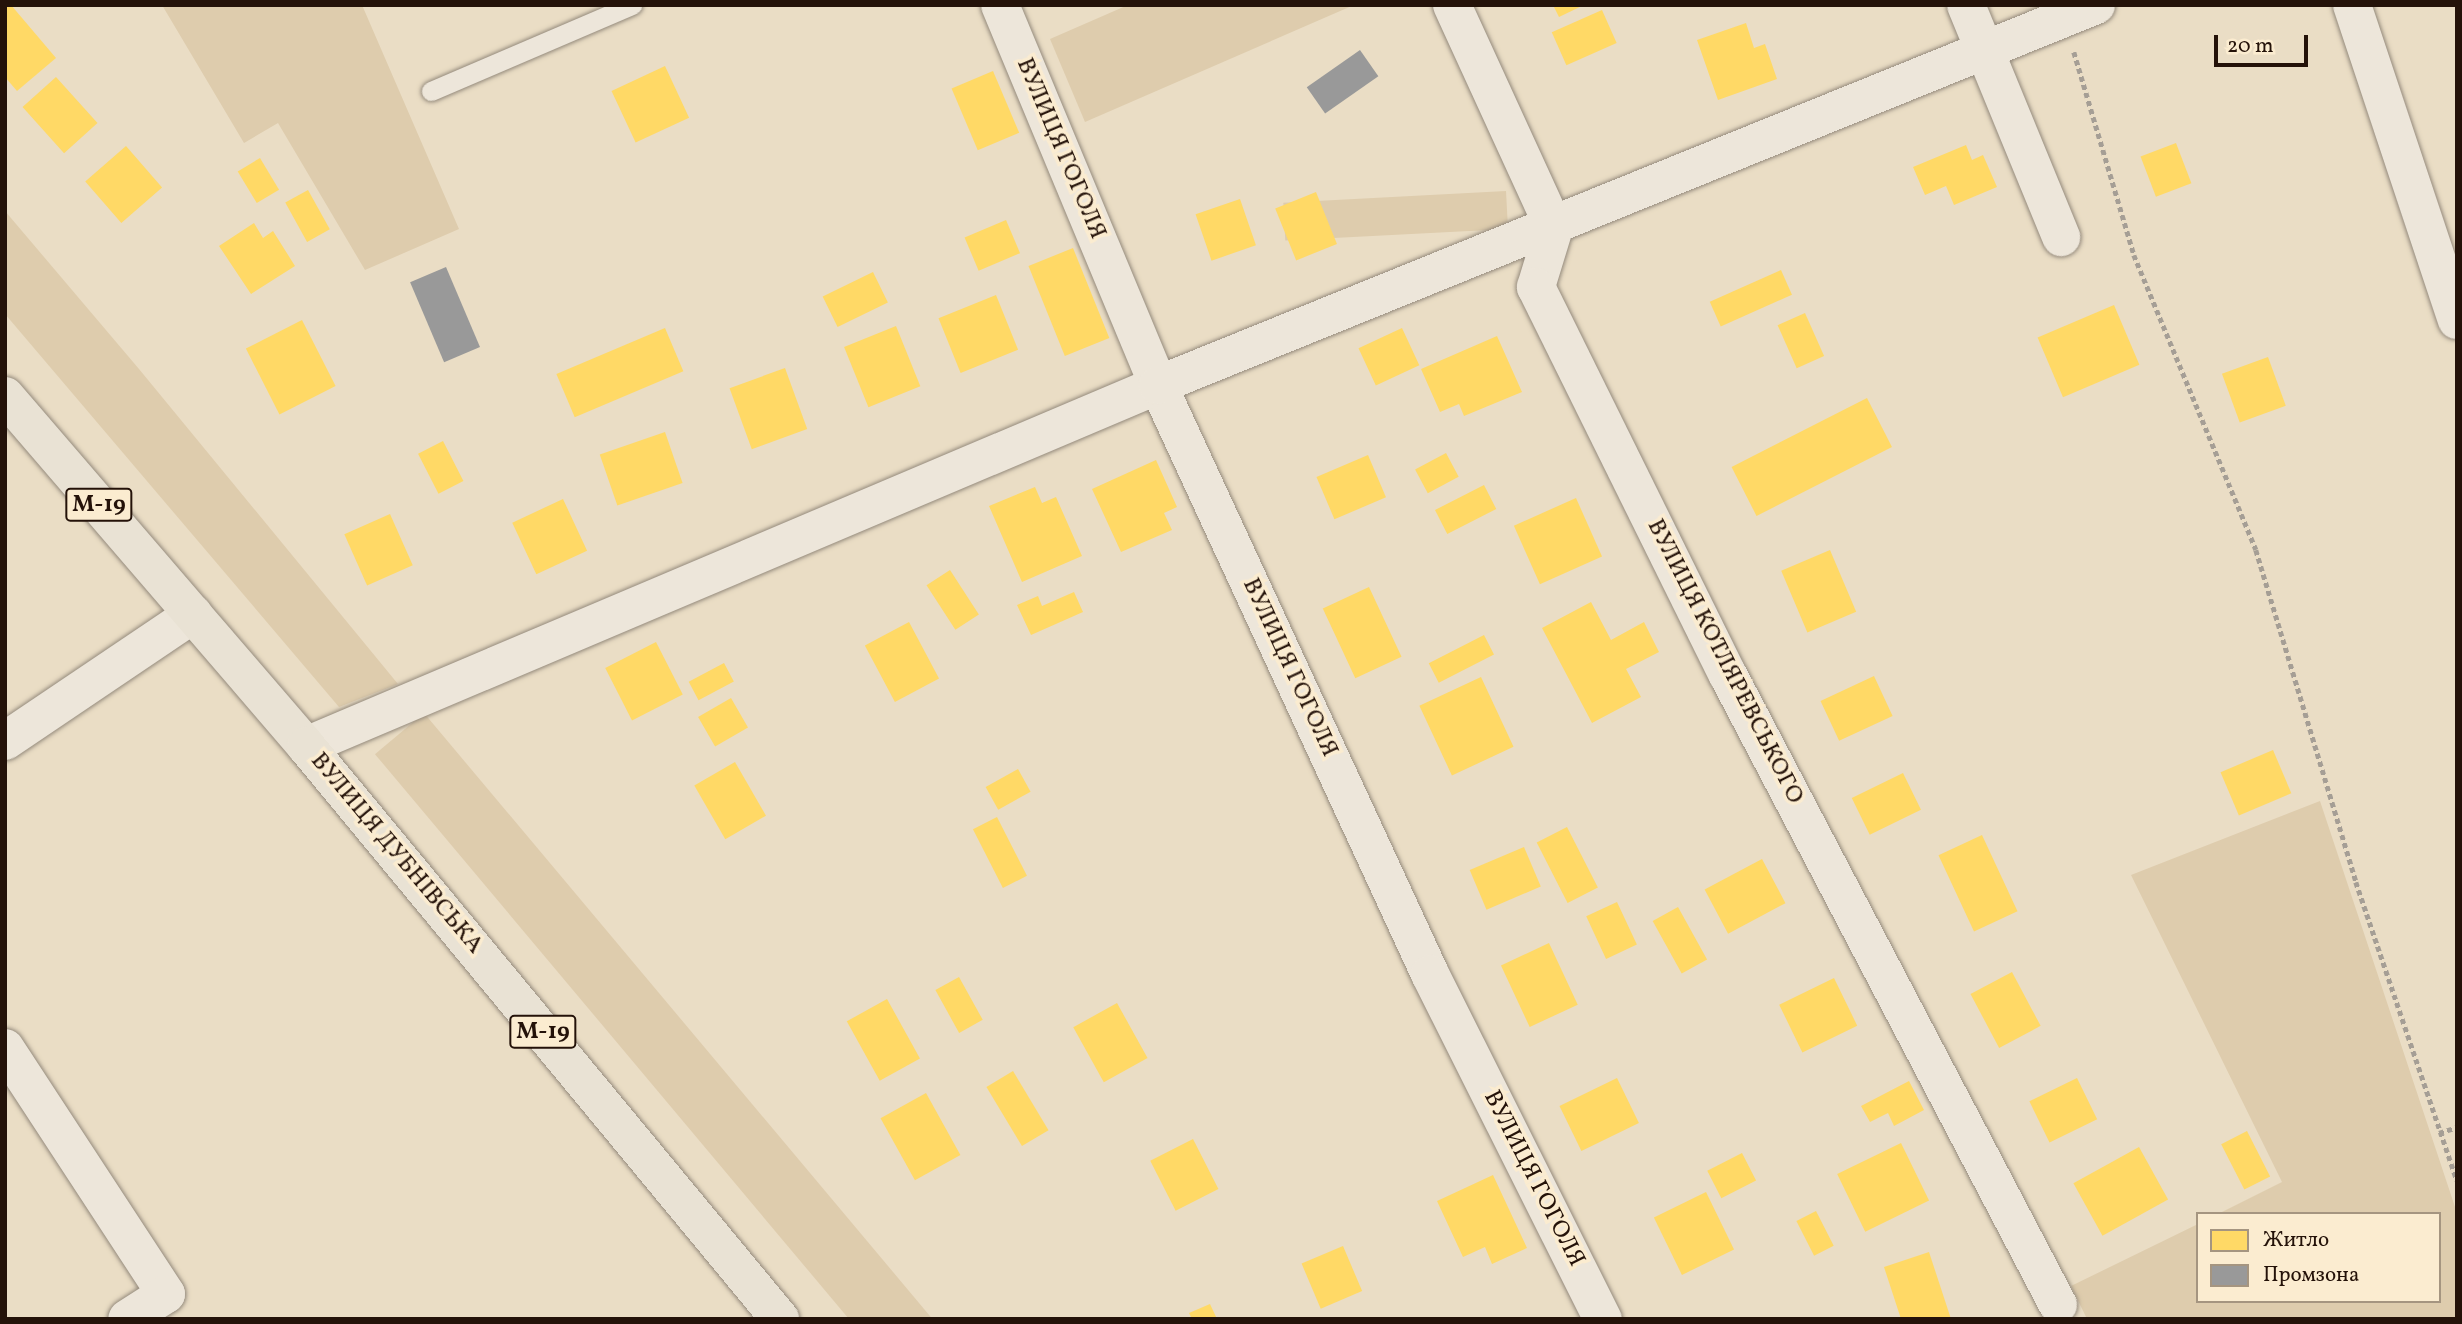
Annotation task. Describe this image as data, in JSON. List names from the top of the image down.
{
  "streets": {
    "highway": ["М-19", "ВУЛИЦЯ ДУБНІВСЬКА"],
    "street": ["ВУЛИЦЯ ГОГОЛЯ", "ВУЛИЦЯ КОТЛЯРЕВСЬКОГО"]
  },
  "legend": ["Житло", "Промзона"],
  "scale_bar": "20 m"
}
